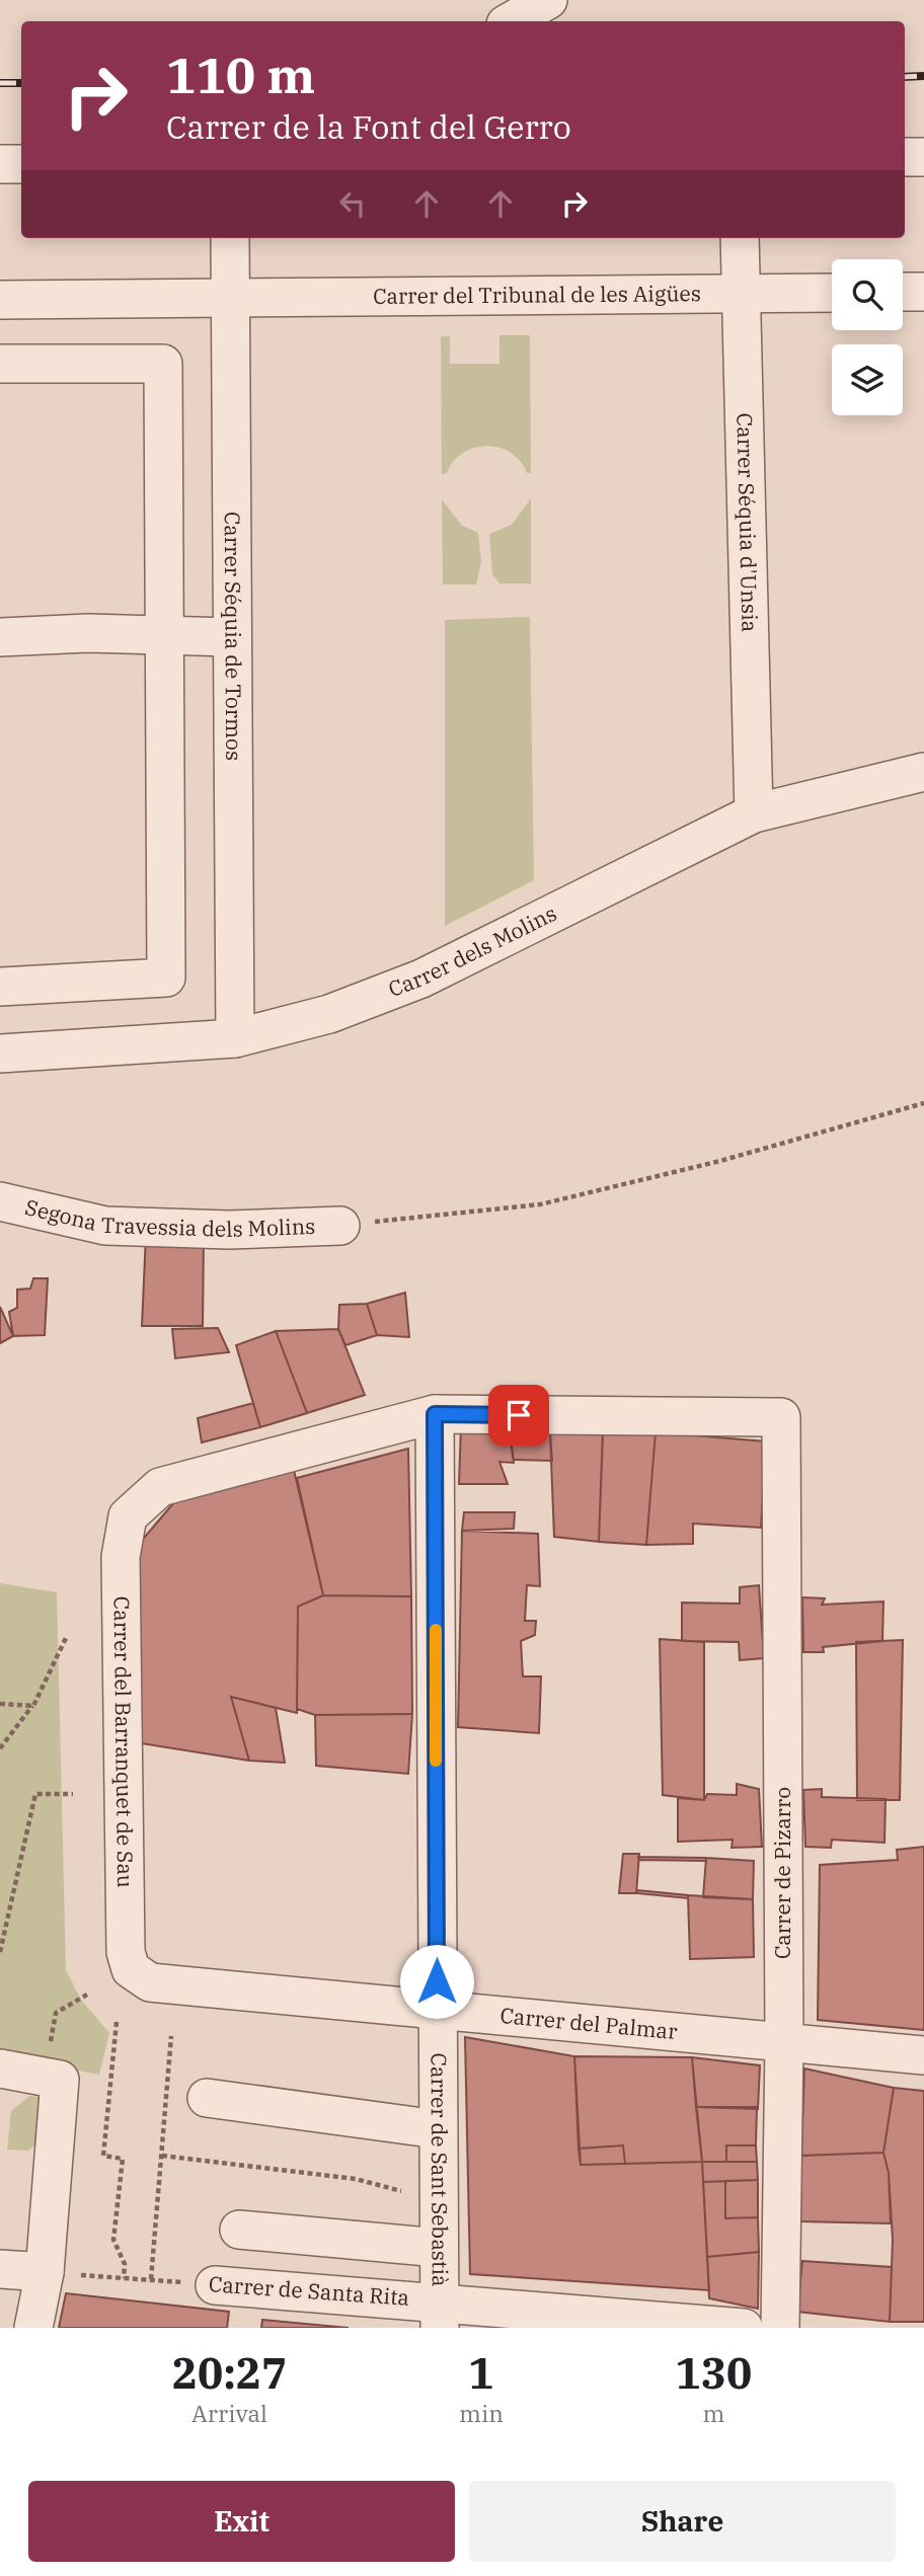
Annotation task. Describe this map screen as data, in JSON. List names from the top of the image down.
{
  "streets": {
    "street": [
      "Carrer del Tribunal de les Aigües",
      "Carrer Séquia d'Unsia",
      "Carrer Séquia de Tormos",
      "Carrer dels Molins",
      "Segona Travessia dels Molins",
      "Carrer del Barranquet de Sau",
      "Carrer de Pizarro",
      "Carrer del Palmar",
      "Carrer de Sant Sebastià",
      "Carrer de Santa Rita"
    ]
  },
  "crossings": [
    ["Carrer del Tribunal de les Aigües", "Carrer Séquia d'Unsia"],
    ["Carrer del Tribunal de les Aigües", "Carrer Séquia de Tormos"],
    ["Carrer Séquia d'Unsia", "Carrer dels Molins"],
    ["Carrer Séquia de Tormos", "Carrer dels Molins"],
    ["Carrer del Barranquet de Sau", "Carrer de Pizarro"],
    ["Carrer del Barranquet de Sau", "Carrer del Palmar"],
    ["Carrer del Barranquet de Sau", "Carrer de Sant Sebastià"],
    ["Carrer de Pizarro", "Carrer del Palmar"],
    ["Carrer de Pizarro", "Carrer de Sant Sebastià"],
    ["Carrer del Palmar", "Carrer de Sant Sebastià"],
    ["Carrer de Sant Sebastià", "Carrer de Santa Rita"]
  ],
  "page": {
    "turn": ["110 m", "Carrer de la Font del Gerro"],
    "eta": [
      "20:27",
      "Arrival",
      "1",
      "min",
      "130",
      "m"
    ],
    "buttons": ["Exit", "Share"]
  }
}
